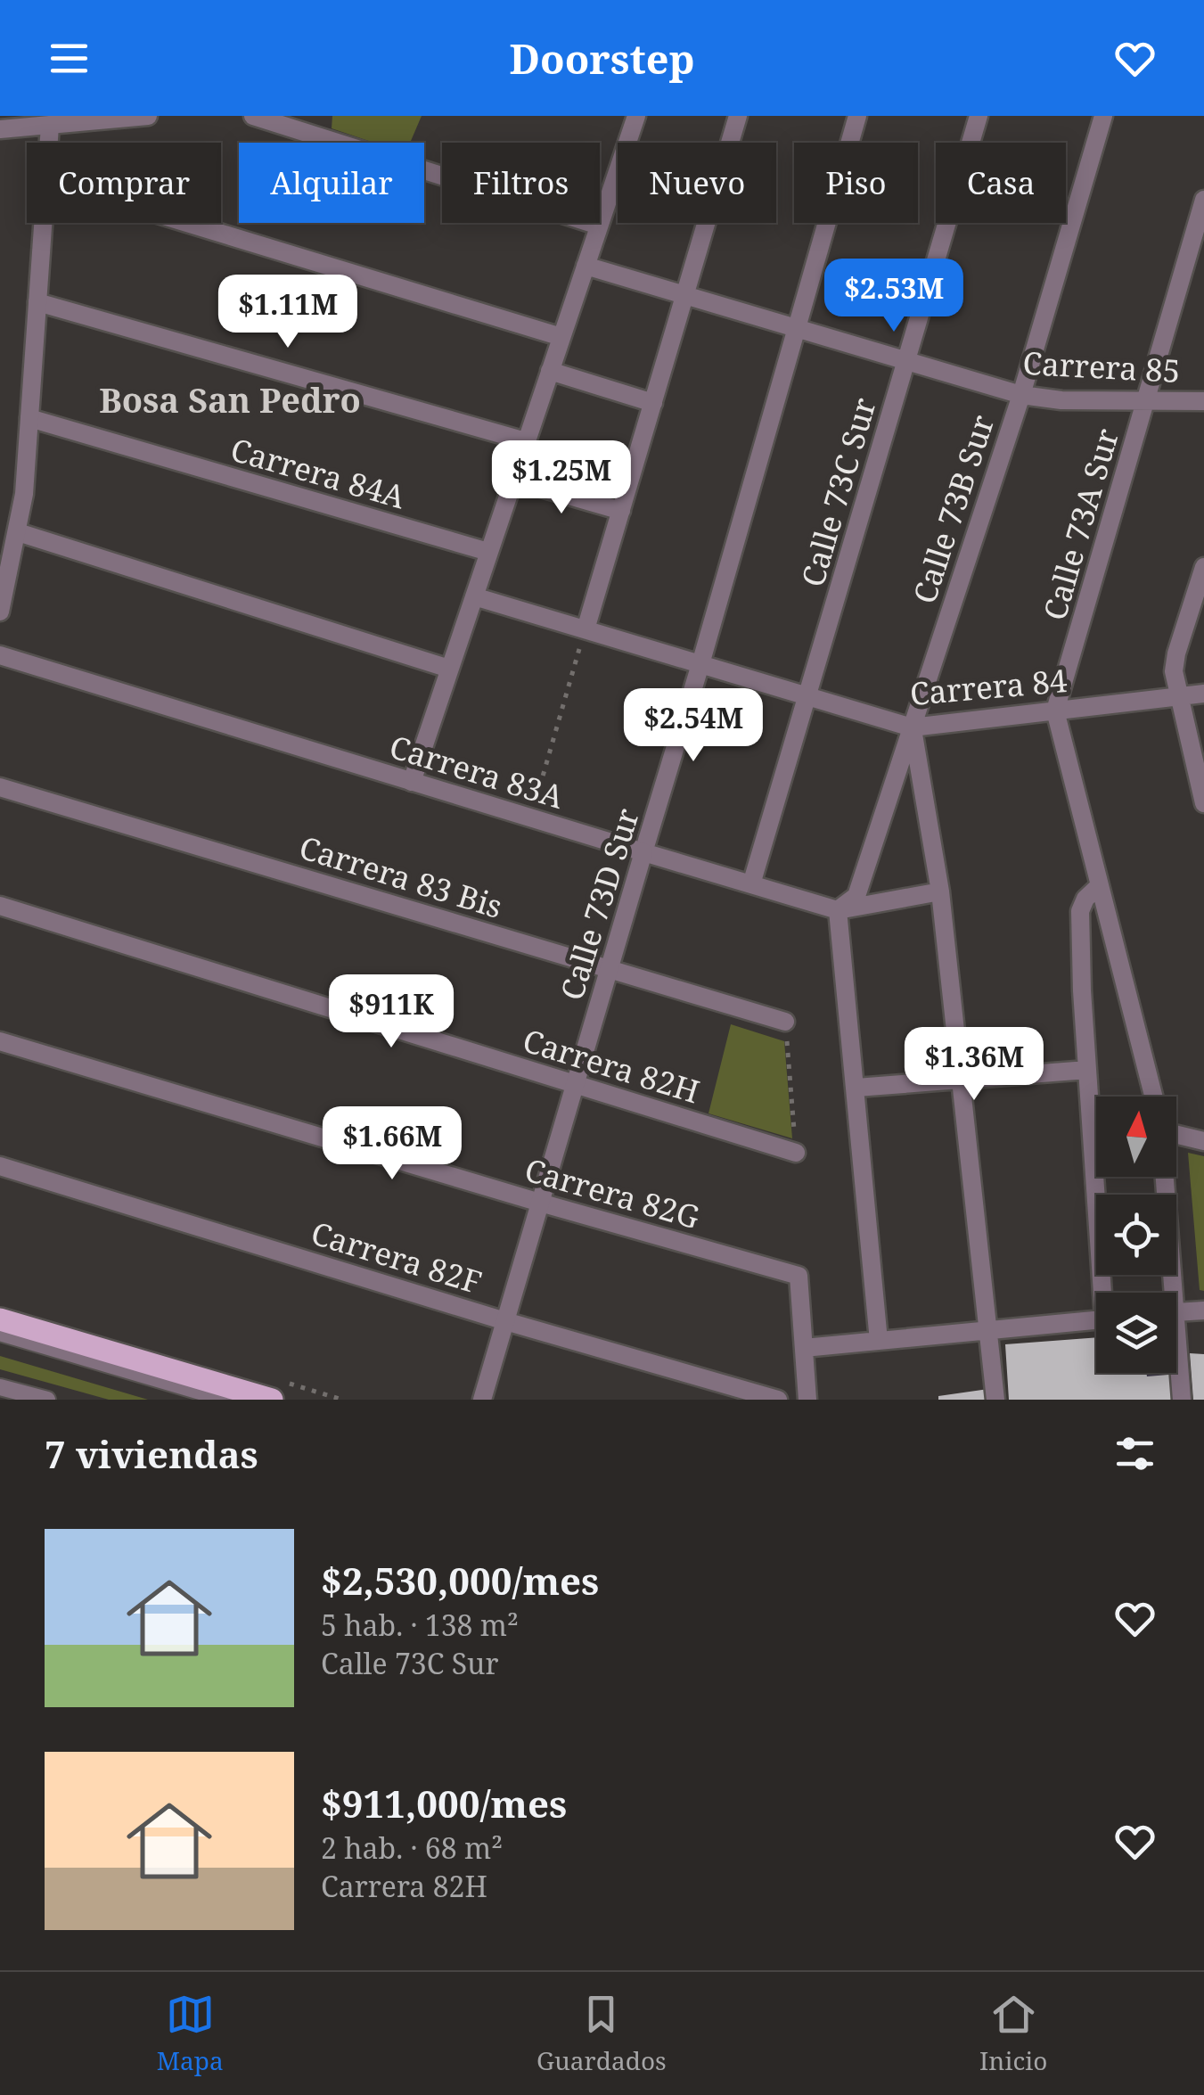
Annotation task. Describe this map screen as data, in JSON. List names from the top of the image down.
{
  "streets": {
    "street": [
      "Carrera 85",
      "Carrera 84A",
      "Calle 73C Sur",
      "Calle 73B Sur",
      "Calle 73A Sur",
      "Carrera 84",
      "Carrera 83A",
      "Carrera 83 Bis",
      "Calle 73D Sur",
      "Carrera 82H",
      "Carrera 82G",
      "Carrera 82F"
    ]
  },
  "crossings": [
    ["Carrera 85", "Calle 73C Sur"],
    ["Carrera 85", "Calle 73B Sur"],
    ["Carrera 85", "Calle 73A Sur"],
    ["Carrera 85", "Calle 73D Sur"],
    ["Calle 73C Sur", "Carrera 84"],
    ["Calle 73C Sur", "Carrera 83A"],
    ["Calle 73B Sur", "Carrera 84"],
    ["Calle 73B Sur", "Carrera 83A"],
    ["Calle 73A Sur", "Carrera 84"],
    ["Carrera 84", "Calle 73D Sur"],
    ["Carrera 83A", "Calle 73D Sur"],
    ["Carrera 83 Bis", "Calle 73D Sur"],
    ["Calle 73D Sur", "Carrera 82H"],
    ["Calle 73D Sur", "Carrera 82G"],
    ["Calle 73D Sur", "Carrera 82F"]
  ],
  "districts": ["Bosa San Pedro"],
  "north": "top",
  "page": {
    "header": "Doorstep",
    "chip": [
      "Comprar",
      "Alquilar",
      "Filtros",
      "Nuevo",
      "Piso",
      "Casa"
    ],
    "price": [
      "$2.53M",
      "$1.11M",
      "$1.25M",
      "$2.54M",
      "$911K",
      "$1.36M",
      "$1.66M"
    ],
    "heading": "7 viviendas",
    "list": [
      {
        "name": "$2,530,000/mes",
        "note": "5 hab. · 138 m² · Calle 73C Sur"
      },
      {
        "name": "$911,000/mes",
        "note": "2 hab. · 68 m² · Carrera 82H"
      }
    ],
    "tabs": ["Mapa", "Guardados", "Inicio"]
  }
}
